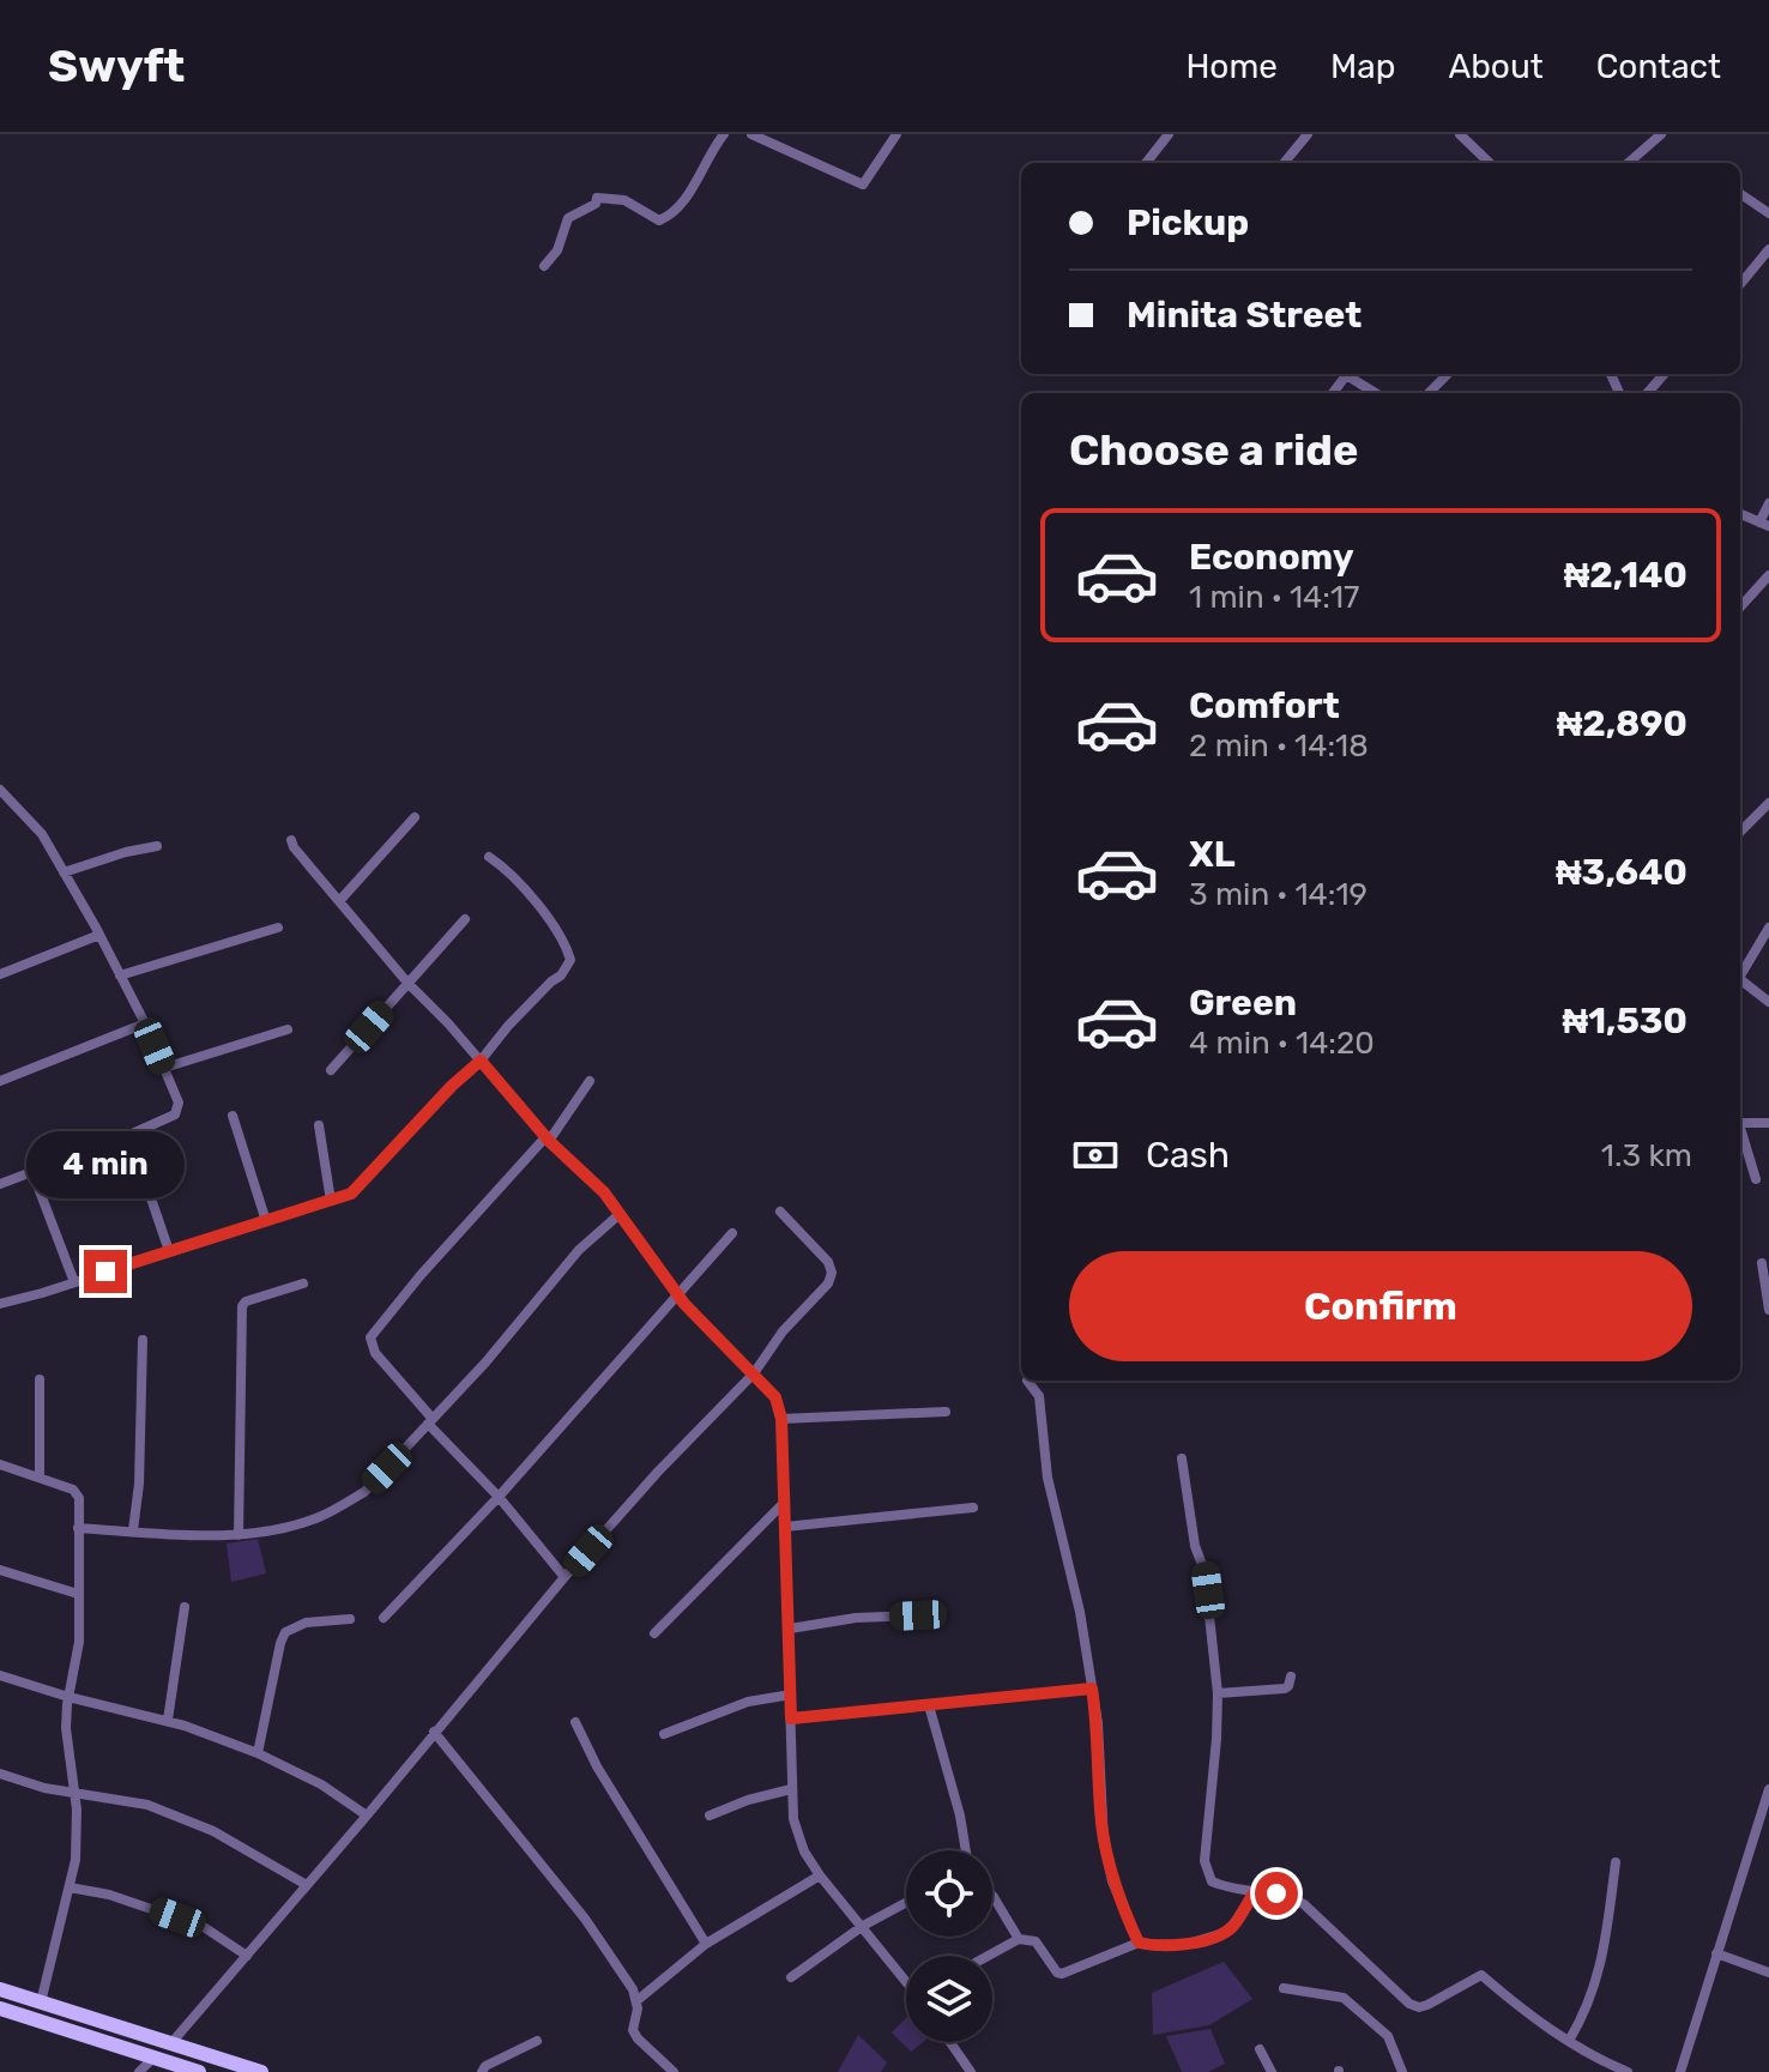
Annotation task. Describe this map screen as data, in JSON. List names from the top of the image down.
{
  "page": {
    "header": "Swyft",
    "nav": [
      "Home",
      "Map",
      "About",
      "Contact"
    ],
    "banner": ["Pickup", "Minita Street"],
    "heading": "Choose a ride",
    "list": [
      {
        "name": "Economy",
        "note": "1 min · 14:17",
        "value": "₦2,140"
      },
      {
        "name": "Comfort",
        "note": "2 min · 14:18",
        "value": "₦2,890"
      },
      {
        "name": "XL",
        "note": "3 min · 14:19",
        "value": "₦3,640"
      },
      {
        "name": "Green",
        "note": "4 min · 14:20",
        "value": "₦1,530"
      }
    ],
    "pay": ["Cash", "1.3 km"],
    "bubble": "4 min",
    "buttons": "Confirm"
  }
}
